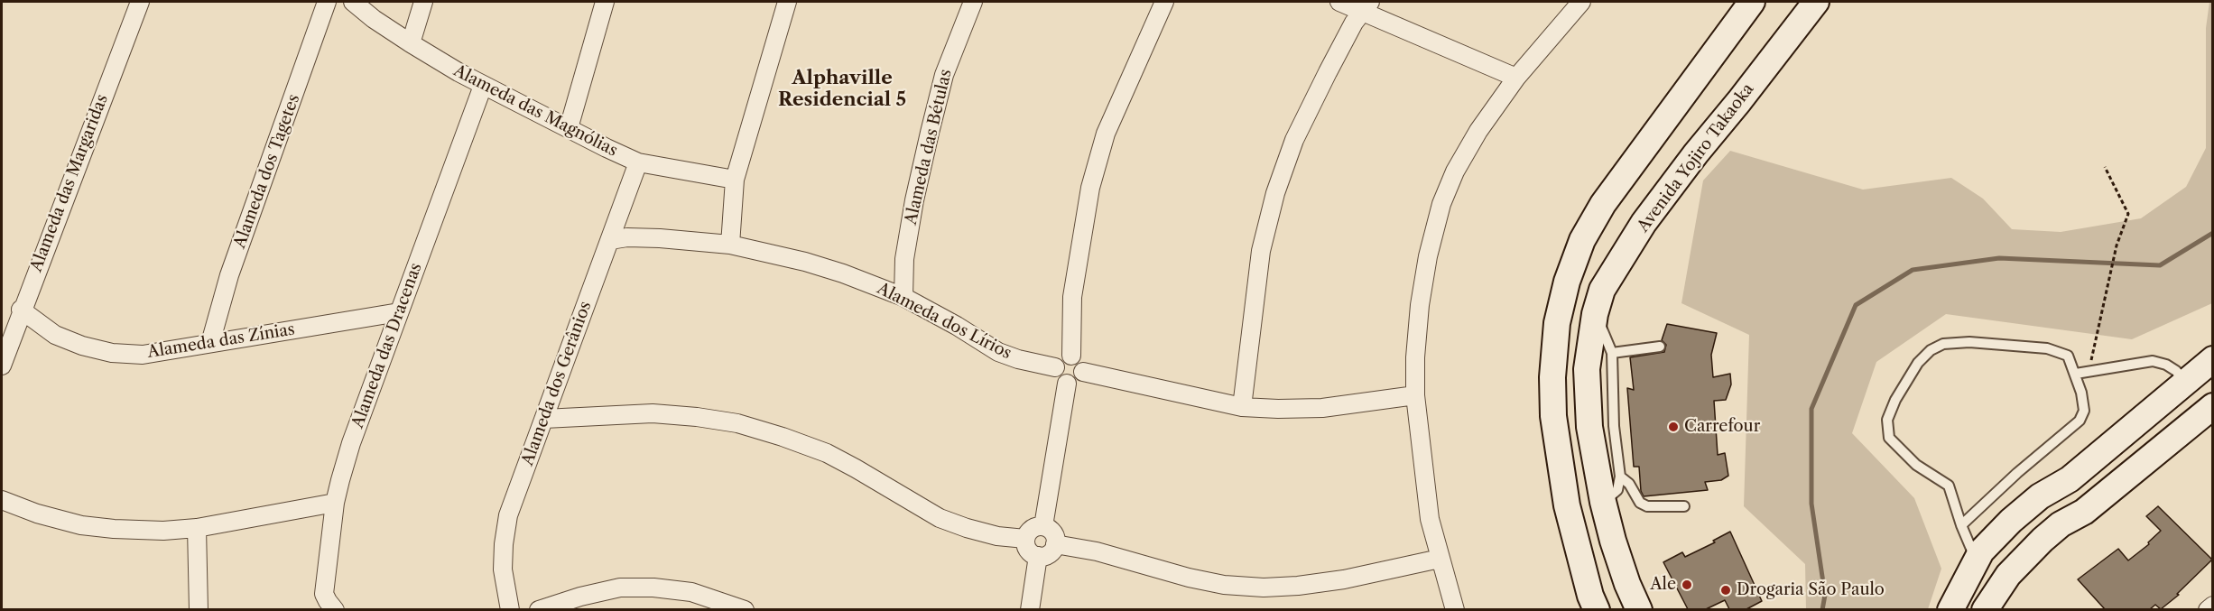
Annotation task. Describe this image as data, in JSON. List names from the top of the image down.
{
  "streets": {
    "main road": ["Avenida Yojiro Takaoka"],
    "street": [
      "Alameda das Magnólias",
      "Alameda das Bétulas",
      "Alameda dos Tagetes",
      "Alameda das Margaridas",
      "Alameda dos Lírios",
      "Alameda das Zínias",
      "Alameda das Dracenas",
      "Alameda dos Gerânios"
    ]
  },
  "crossings": [
    ["Alameda das Magnólias", "Alameda das Dracenas"],
    ["Alameda das Magnólias", "Alameda dos Gerânios"],
    ["Alameda das Bétulas", "Alameda dos Lírios"],
    ["Alameda dos Tagetes", "Alameda das Zínias"],
    ["Alameda das Margaridas", "Alameda das Zínias"],
    ["Alameda dos Lírios", "Alameda dos Gerânios"],
    ["Alameda das Zínias", "Alameda das Dracenas"]
  ],
  "districts": ["Alphaville Residencial 5"],
  "places": ["Carrefour", "Ale", "Drogaria São Paulo"]
}
